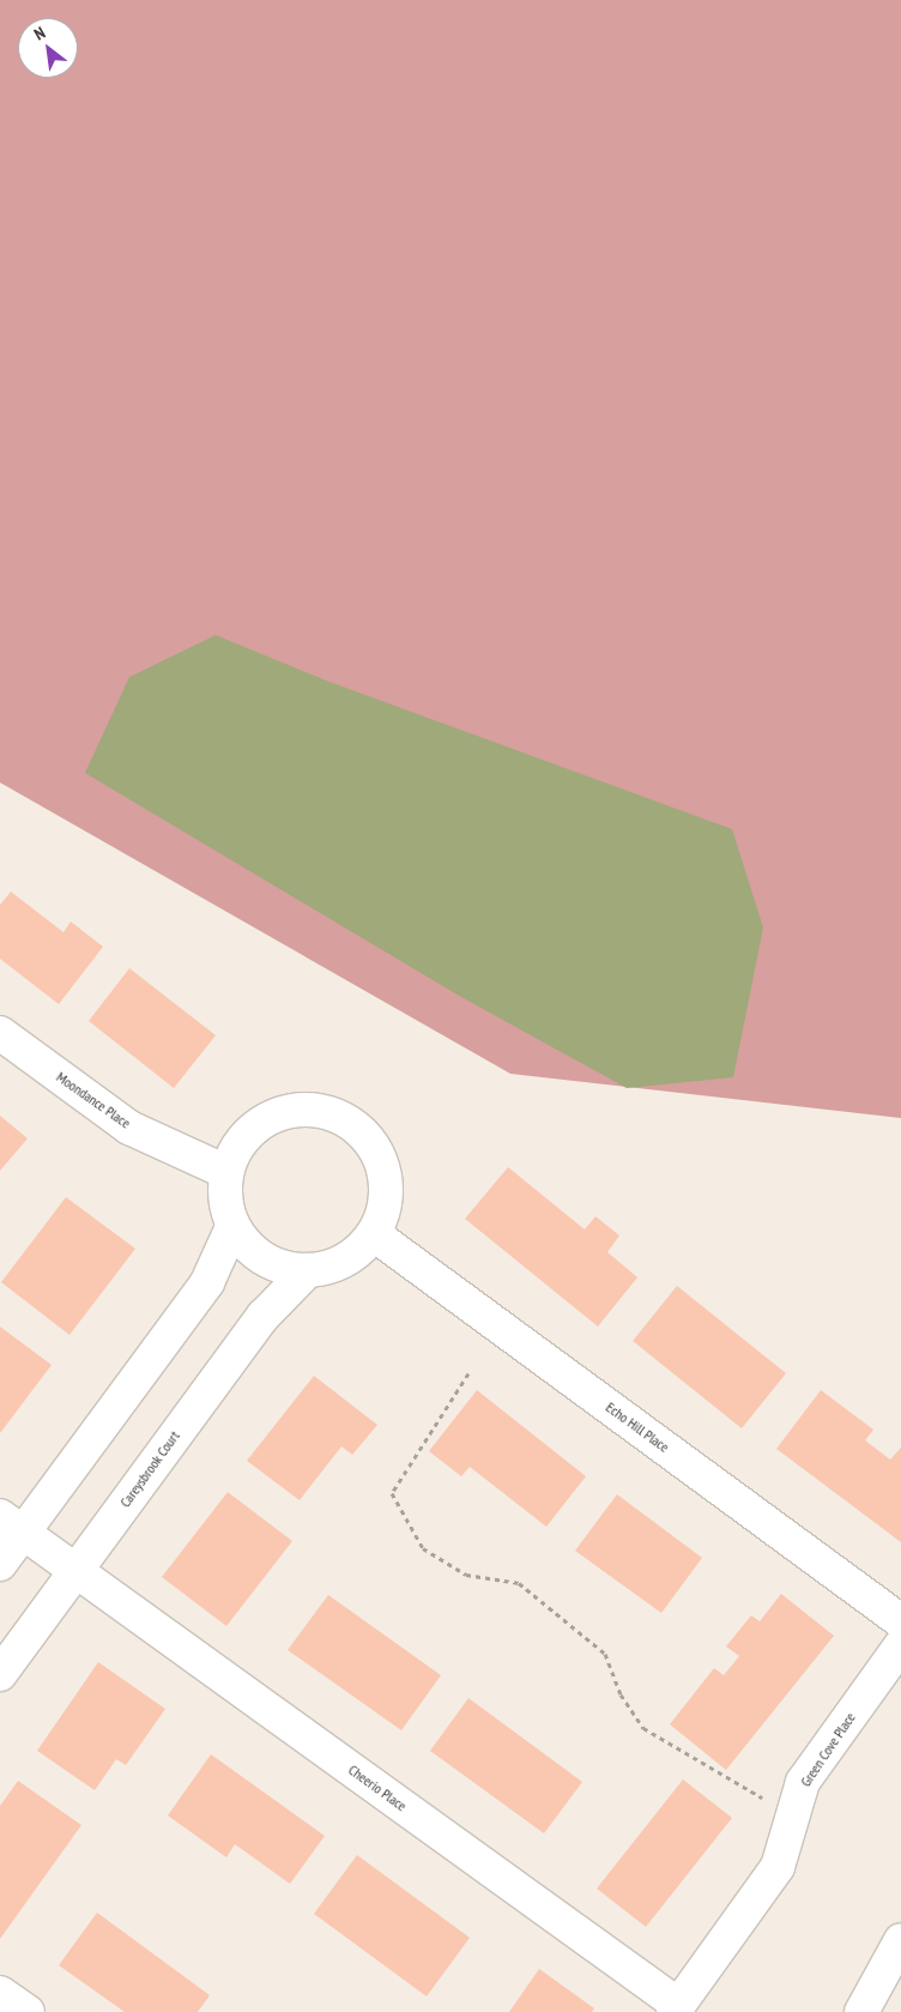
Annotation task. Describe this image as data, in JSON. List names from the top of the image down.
{
  "streets": {
    "street": [
      "Moondance Place",
      "Echo Hill Place",
      "Careysbrook Court",
      "Green Cove Place",
      "Cheerio Place"
    ]
  },
  "crossings": [
    ["Moondance Place", "Echo Hill Place"],
    ["Moondance Place", "Careysbrook Court"],
    ["Echo Hill Place", "Careysbrook Court"],
    ["Careysbrook Court", "Cheerio Place"],
    ["Green Cove Place", "Cheerio Place"]
  ],
  "north": "top left"
}
